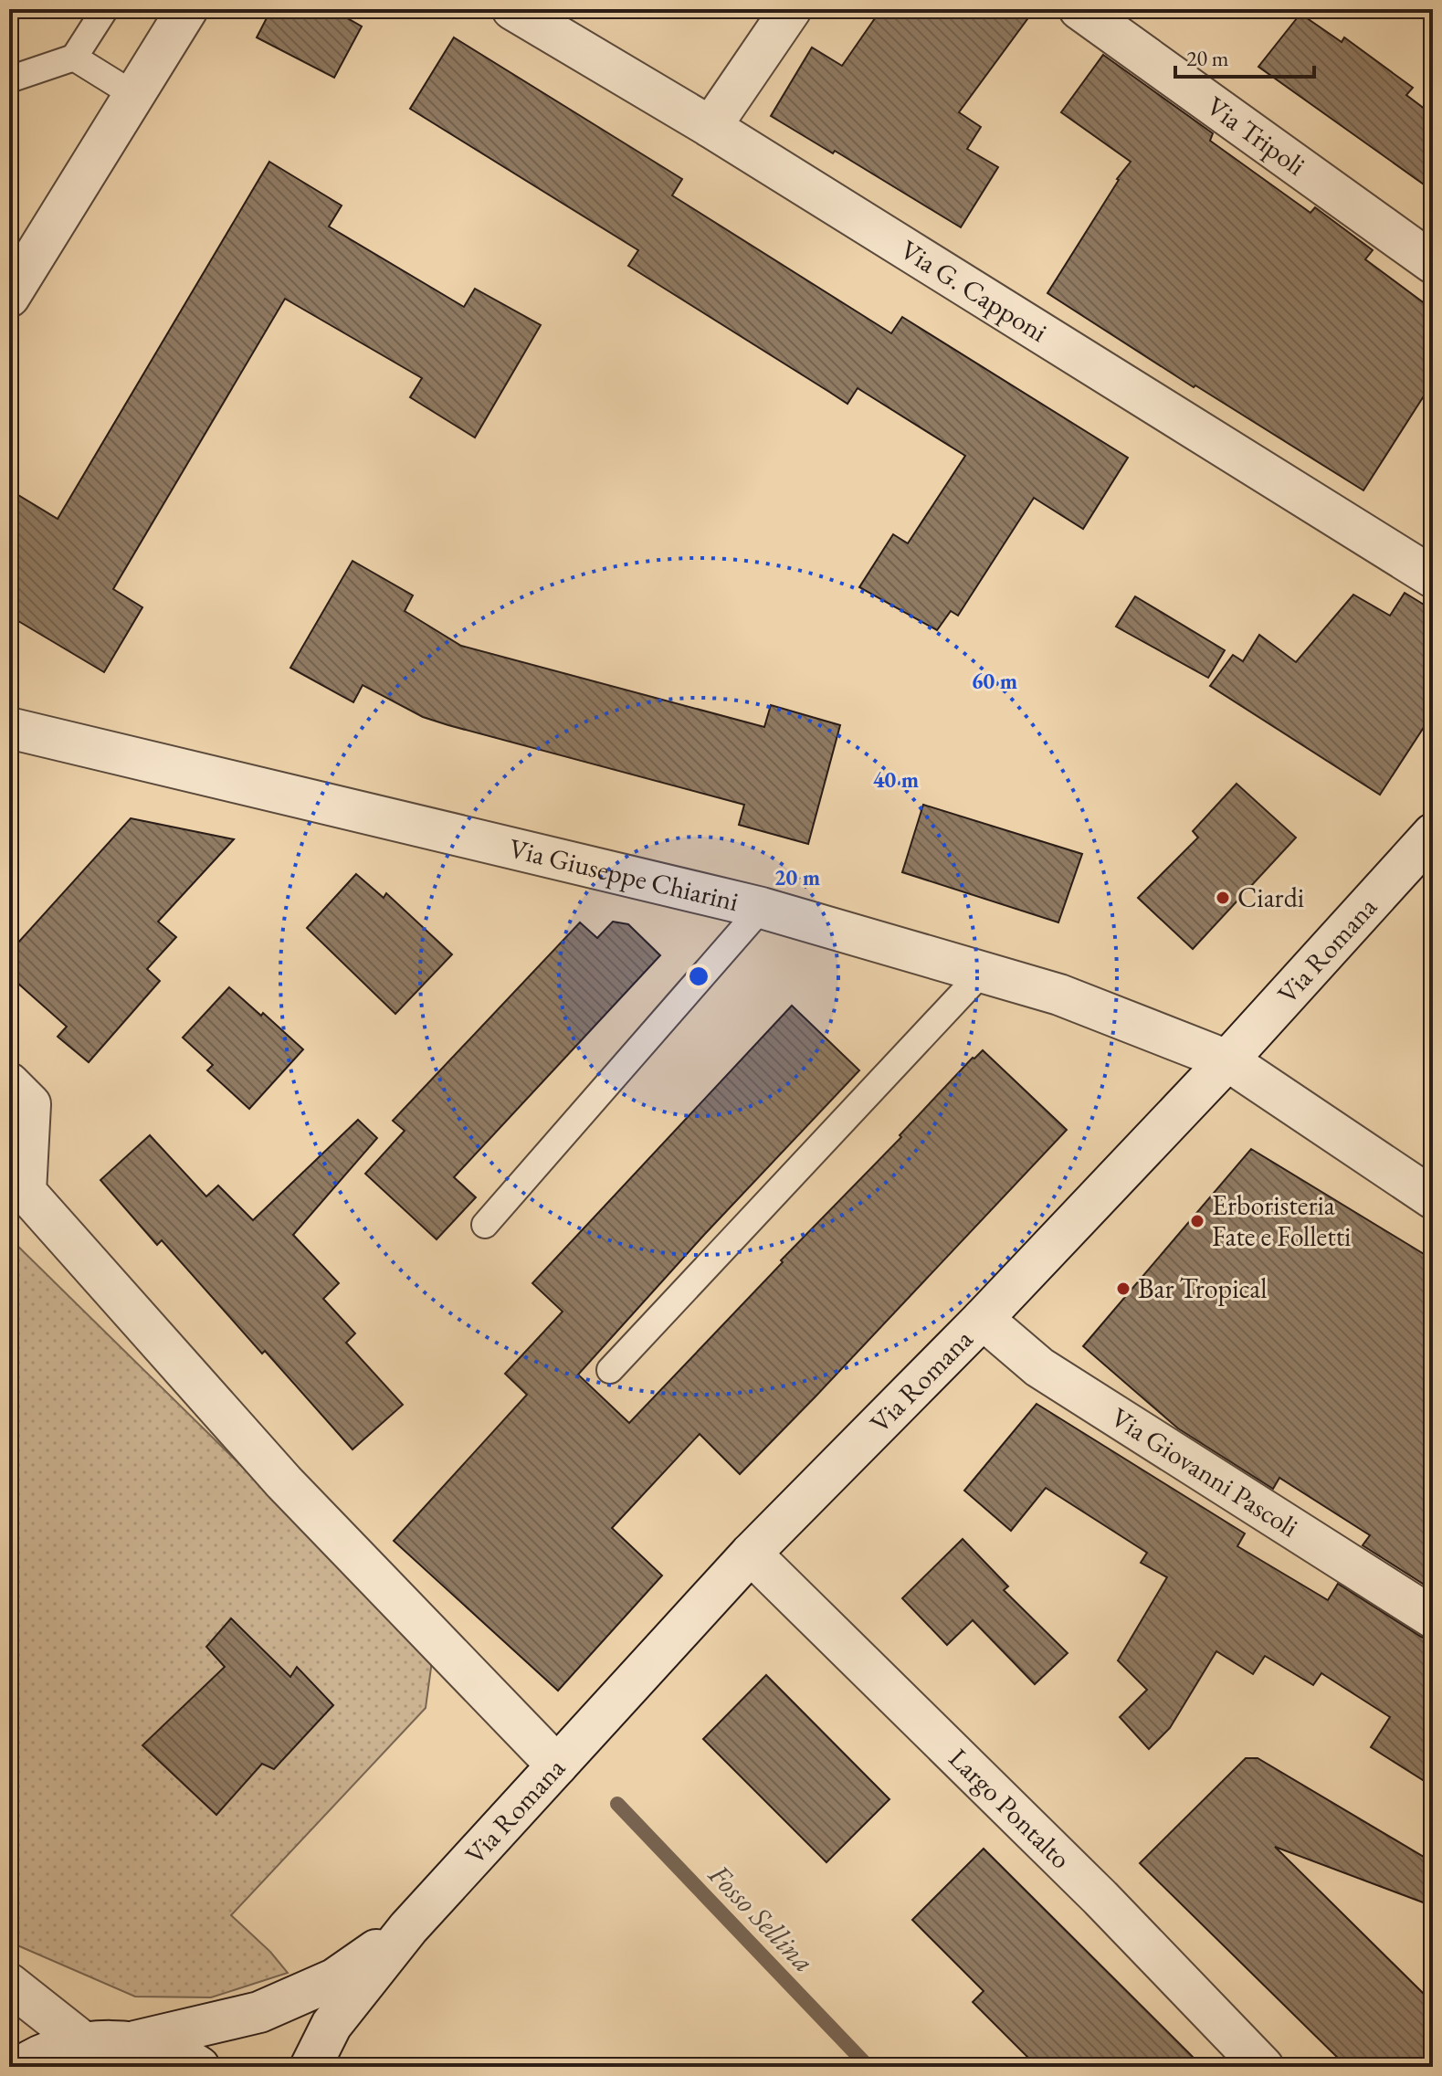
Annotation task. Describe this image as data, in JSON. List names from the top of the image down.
{
  "streets": {
    "street": [
      "Via Tripoli",
      "Via G. Capponi",
      "Via Giuseppe Chiarini",
      "Via Romana",
      "Via Giovanni Pascoli",
      "Largo Pontalto"
    ]
  },
  "crossings": [
    ["Via Giuseppe Chiarini", "Via Romana"],
    ["Via Romana", "Via Giovanni Pascoli"],
    ["Via Romana", "Largo Pontalto"]
  ],
  "water": ["Fosso Sellina"],
  "places": ["Ciardi", "Erboristeria Fate e Folletti", "Bar Tropical"],
  "scale_bar": "20 m",
  "rings": ["60 m", "40 m", "20 m"]
}
